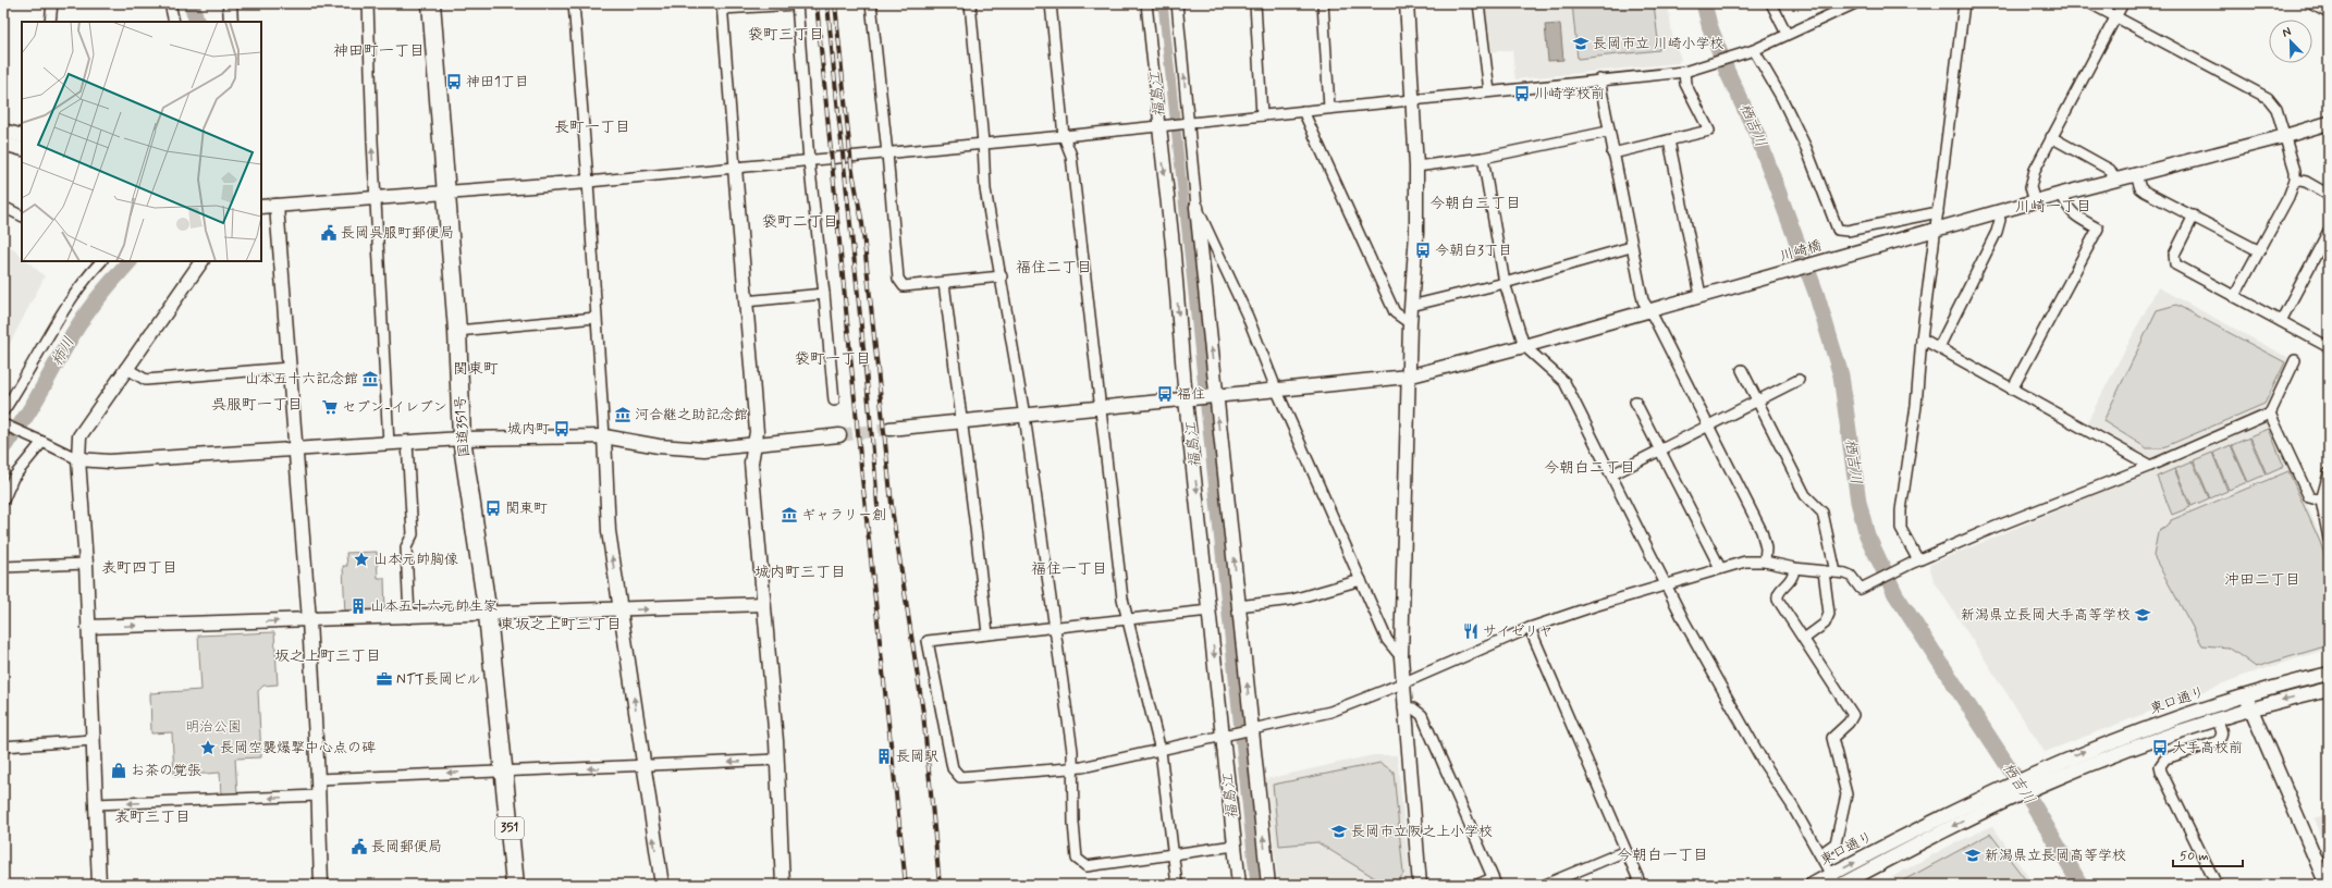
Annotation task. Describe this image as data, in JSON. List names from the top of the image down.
{
  "streets": {
    "highway": ["国道351号", "351"],
    "street": ["川崎橋", "東口通り"]
  },
  "crossings": [
    ["国道351号", "351"]
  ],
  "districts": [
    "袋町三丁目",
    "神田町一丁目",
    "長町一丁目",
    "今朝白三丁目",
    "川崎一丁目",
    "袋町二丁目",
    "福住二丁目",
    "袋町一丁目",
    "関東町",
    "呉服町一丁目",
    "今朝白二丁目",
    "表町四丁目",
    "福住一丁目",
    "城内町三丁目",
    "沖田二丁目",
    "東坂之上町三丁目",
    "坂之上町三丁目",
    "表町三丁目",
    "今朝白一丁目"
  ],
  "water": ["福島江", "栖吉川", "柿川"],
  "parks": ["明治公園"],
  "places": {
    "school or university": [
      "長岡市立 川崎小学校",
      "新潟県立長岡大手高等学校",
      "長岡市立阪之上小学校",
      "新潟県立長岡高等学校"
    ],
    "bus stop": [
      "神田1丁目",
      "川崎学校前",
      "今朝白3丁目",
      "福住",
      "城内町",
      "関東町",
      "大手高校前"
    ],
    "public building": ["長岡呉服町郵便局", "長岡郵便局"],
    "museum": ["山本五十六記念館", "河合継之助記念館", "ギャラリー創"],
    "supermarket": ["セブン-イレブン"],
    "place": ["山本元帥胸像", "長岡空襲爆撃中心点の碑"],
    "building": ["山本五十六元帥生家", "長岡駅"],
    "restaurant": ["サイゼリヤ"],
    "office": ["NTT長岡ビル"],
    "shop": ["お茶の覚張"]
  },
  "scale_bar": "50 m",
  "north": "top left"
}
